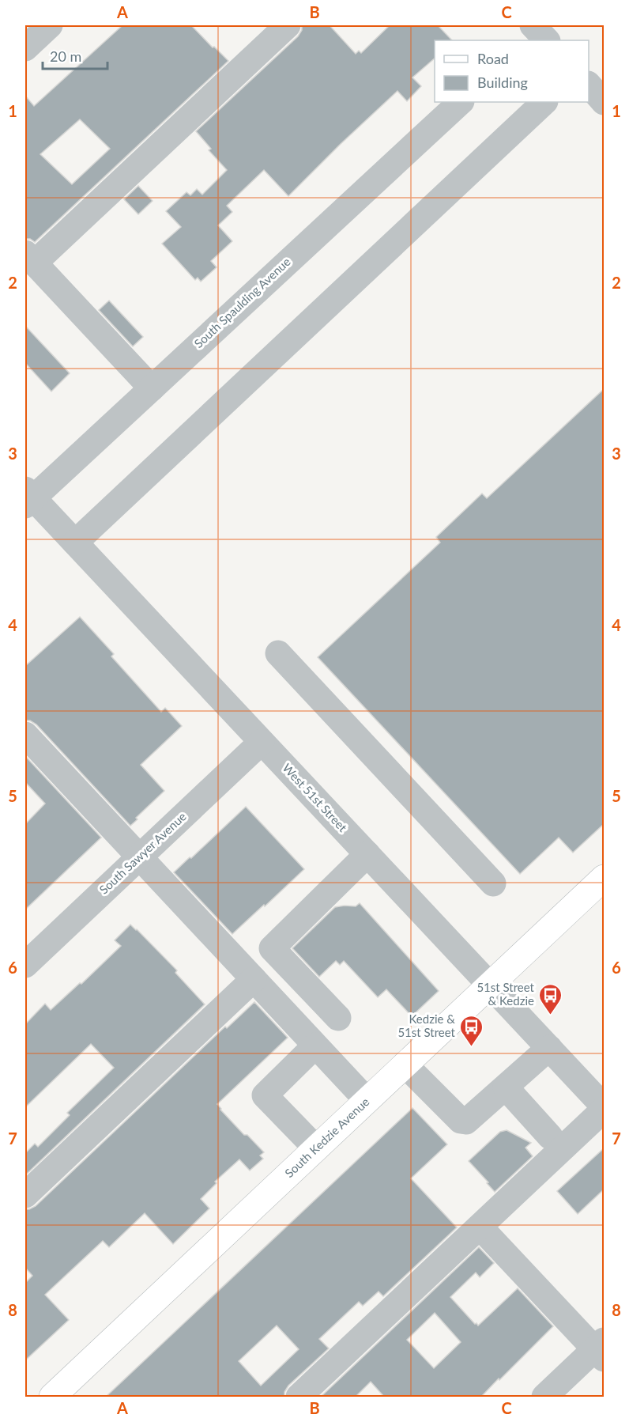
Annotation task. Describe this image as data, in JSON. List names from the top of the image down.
{
  "streets": {
    "main road": ["South Kedzie Avenue"],
    "street": ["South Spaulding Avenue", "West 51st Street", "South Sawyer Avenue"]
  },
  "crossings": [
    ["South Spaulding Avenue", "West 51st Street"],
    ["West 51st Street", "South Sawyer Avenue"],
    ["West 51st Street", "South Kedzie Avenue"]
  ],
  "places": {
    "bus stop": ["51st Street & Kedzie", "Kedzie & 51st Street"]
  },
  "legend": ["Road", "Building"],
  "scale_bar": "20 m",
  "grid": {
    "columns": ["A", "B", "C"],
    "rows": [
      "1",
      "2",
      "3",
      "4",
      "5",
      "6",
      "7",
      "8"
    ]
  }
}
